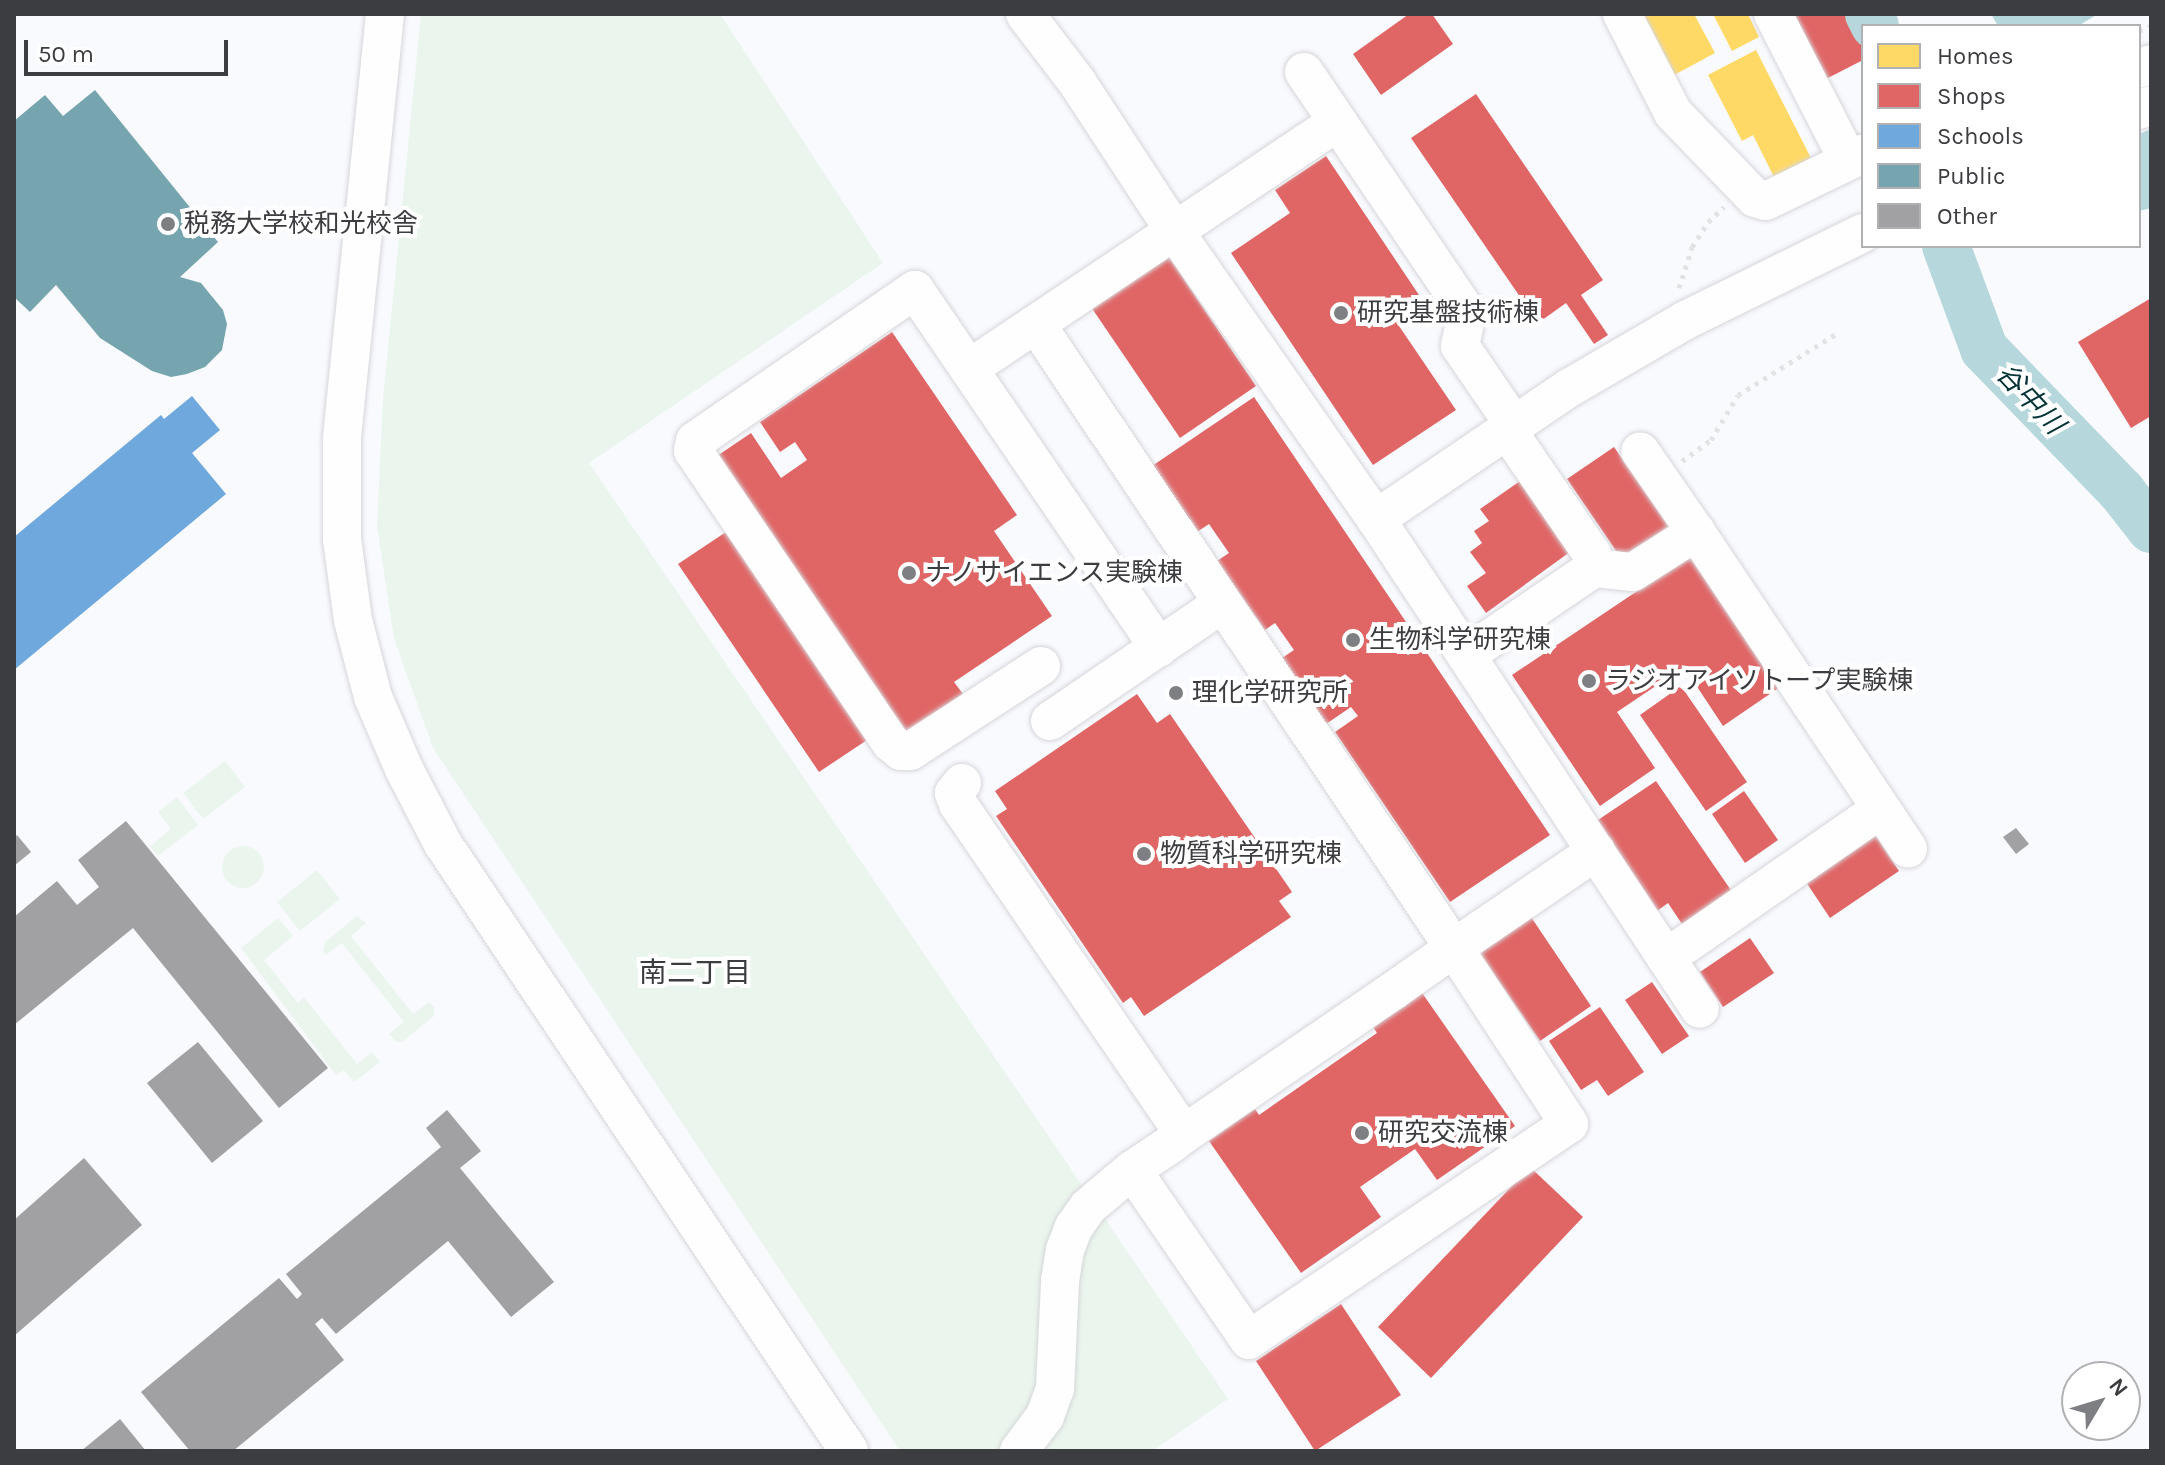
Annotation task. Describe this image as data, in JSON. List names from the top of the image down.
{
  "districts": ["南二丁目"],
  "water": ["谷中川"],
  "places": [
    "税務大学校和光校舎",
    "研究基盤技術棟",
    "ナノサイエンス実験棟",
    "生物科学研究棟",
    "ラジオアイソトープ実験棟",
    "理化学研究所",
    "物質科学研究棟",
    "研究交流棟"
  ],
  "legend": [
    "Homes",
    "Shops",
    "Schools",
    "Public",
    "Other"
  ],
  "scale_bar": "50 m",
  "north": "top right"
}
